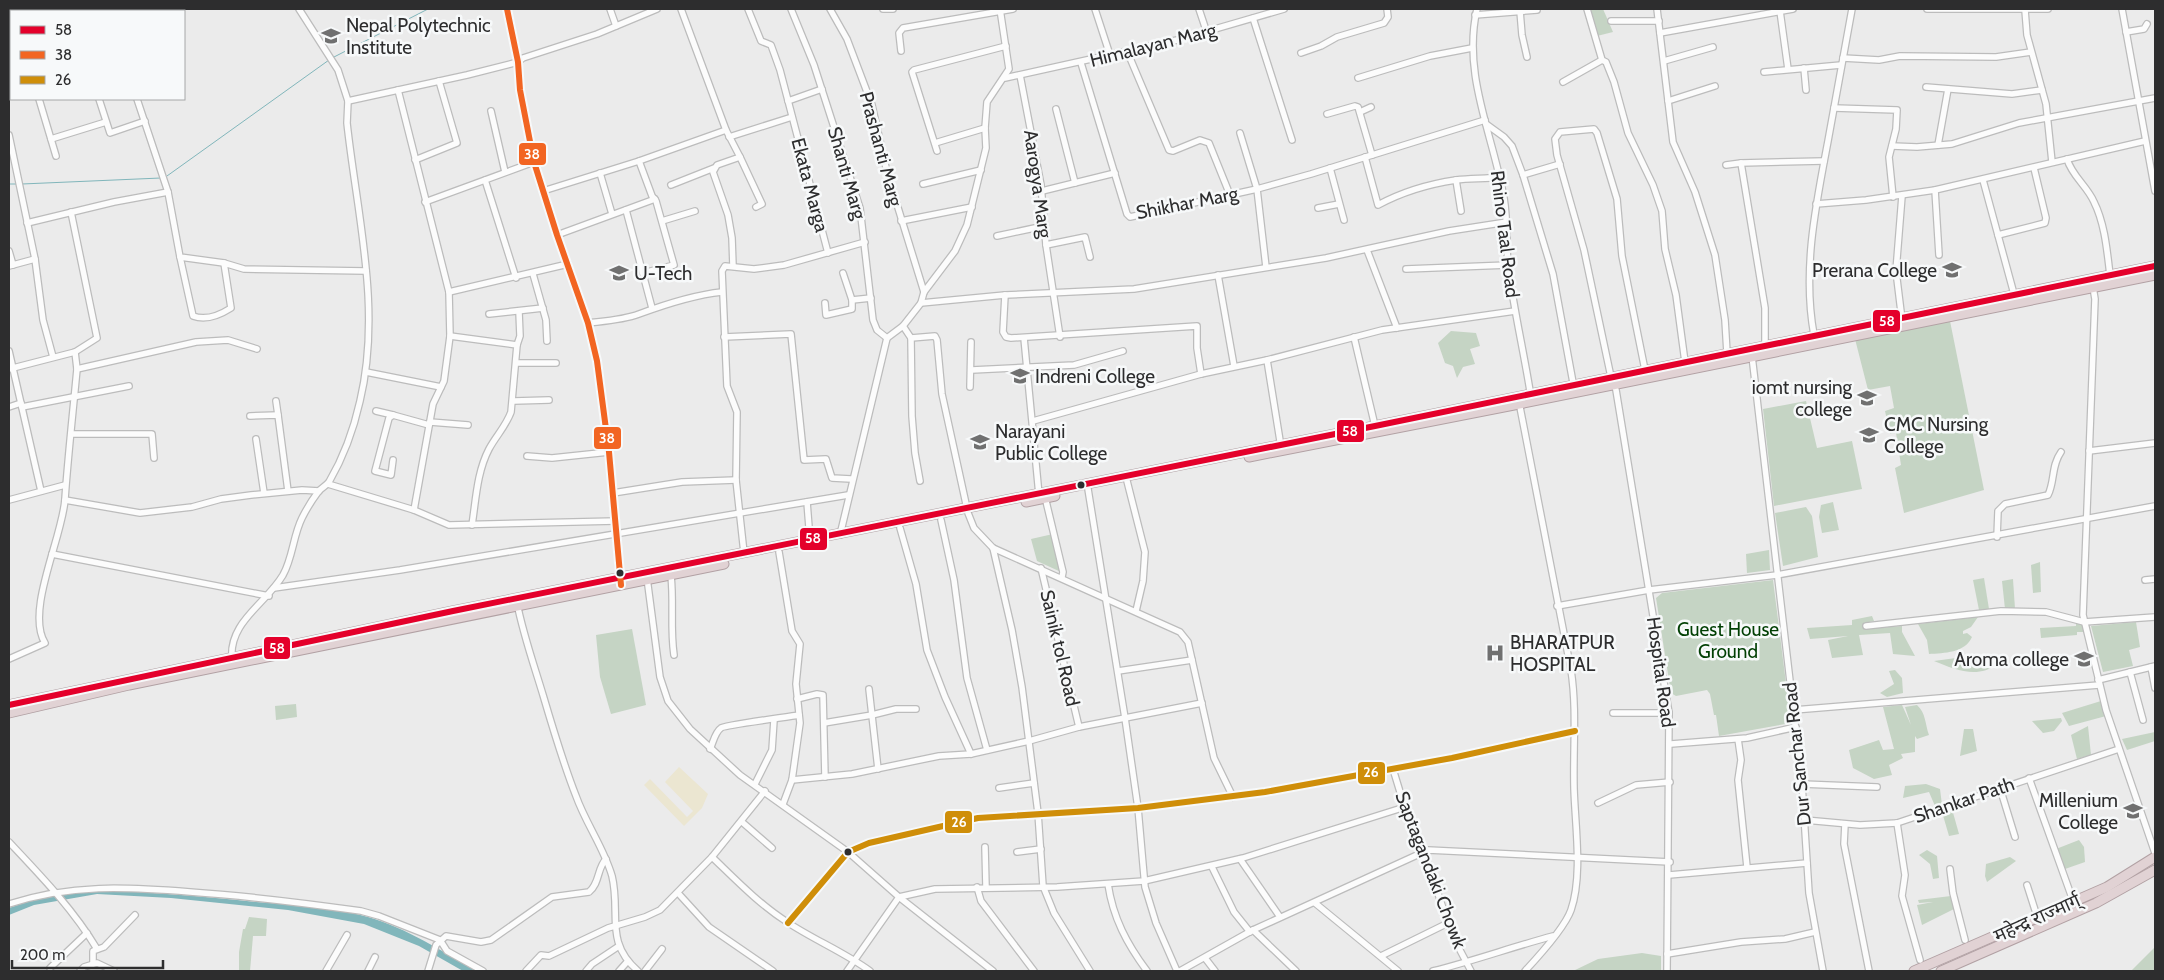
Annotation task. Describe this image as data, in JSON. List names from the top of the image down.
{
  "streets": {
    "highway": ["महेन्द्र राज्मार्ग्"],
    "street": [
      "Himalayan Marg",
      "Prashanti Marg",
      "Shanti Marg",
      "Aarogya Marg",
      "Ekata Marga",
      "Shikhar Marg",
      "Rhino Taal Road",
      "Sainik tol Road",
      "Hospital Road",
      "Dur Sanchar Road",
      "Shankar Path",
      "Saptagandaki Chowk"
    ]
  },
  "crossings": [
    ["Himalayan Marg", "Aarogya Marg"],
    ["Himalayan Marg", "Shikhar Marg"],
    ["Dur Sanchar Road", "Shankar Path"]
  ],
  "parks": ["Guest House Ground"],
  "places": {
    "school or university": [
      "Nepal Polytechnic Institute",
      "Prerana College",
      "U-Tech",
      "Indreni College",
      "iomt nursing college",
      "CMC Nursing College",
      "Narayani Public College",
      "Aroma college",
      "Millenium College"
    ],
    "hospital": ["BHARATPUR HOSPITAL"]
  },
  "lines": ["transit line 38", "transit line 58", "transit line 26"],
  "legend": ["58", "38", "26"],
  "scale_bar": "200 m"
}
